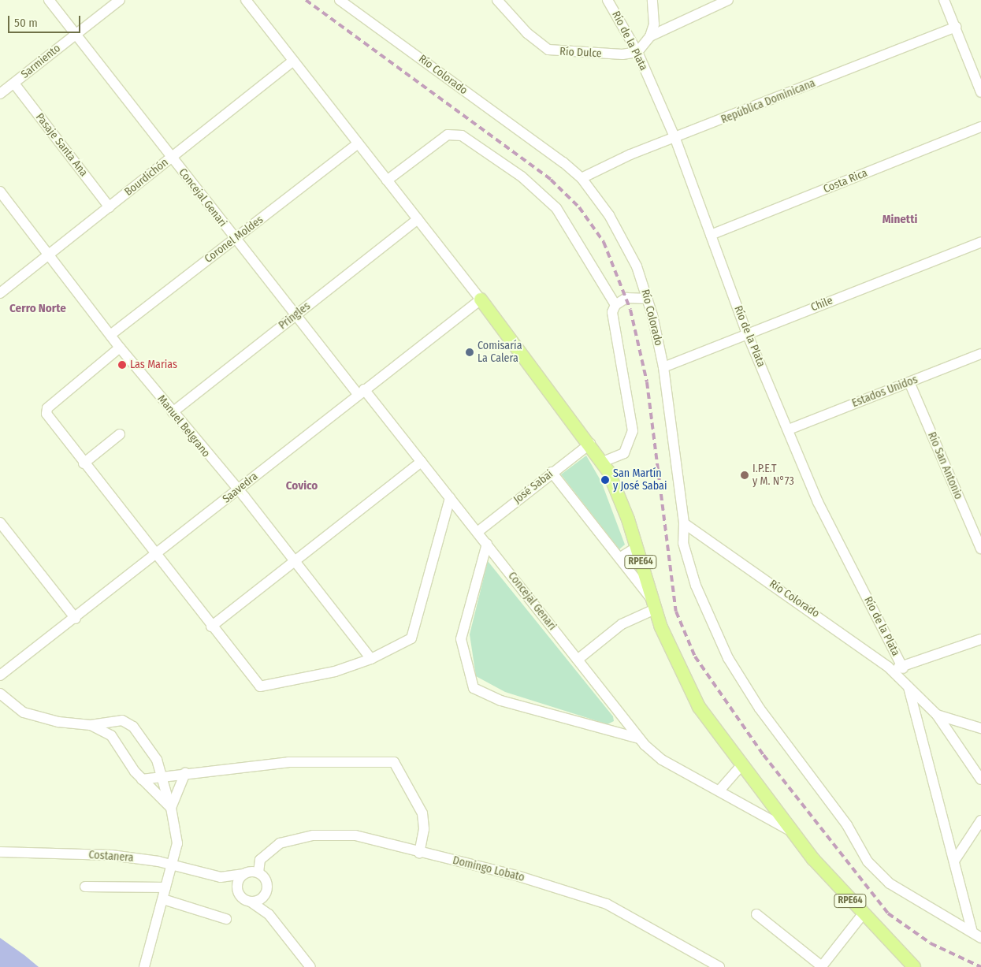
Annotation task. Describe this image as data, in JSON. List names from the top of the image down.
{
  "streets": {
    "main road": ["RPE64"],
    "street": [
      "Río de la Plata",
      "Río Dulce",
      "Sarmiento",
      "Río Colorado",
      "República Dominicana",
      "Pasaje Santa Ana",
      "Bourdichón",
      "Costa Rica",
      "Concejal Genari",
      "Coronel Moldes",
      "Chile",
      "Pringles",
      "Estados Unidos",
      "Manuel Belgrano",
      "Río San Antonio",
      "José Sabai",
      "Saavedra",
      "Costanera",
      "Domingo Lobato"
    ]
  },
  "crossings": [
    ["Río de la Plata", "Río Dulce"],
    ["Río de la Plata", "Río Colorado"],
    ["Río de la Plata", "República Dominicana"],
    ["Río de la Plata", "Costa Rica"],
    ["Río de la Plata", "Chile"],
    ["Río de la Plata", "Estados Unidos"],
    ["Sarmiento", "Pasaje Santa Ana"],
    ["Sarmiento", "Concejal Genari"],
    ["Río Colorado", "República Dominicana"],
    ["Río Colorado", "Chile"],
    ["Pasaje Santa Ana", "Bourdichón"],
    ["Bourdichón", "Concejal Genari"],
    ["Bourdichón", "Manuel Belgrano"],
    ["Bourdichón", "RPE64"],
    ["Concejal Genari", "Coronel Moldes"],
    ["Concejal Genari", "Pringles"],
    ["Concejal Genari", "José Sabai"],
    ["Concejal Genari", "Saavedra"],
    ["Concejal Genari", "RPE64"],
    ["Coronel Moldes", "Manuel Belgrano"],
    ["Coronel Moldes", "RPE64"],
    ["Pringles", "Manuel Belgrano"],
    ["Pringles", "RPE64"],
    ["Estados Unidos", "Río San Antonio"],
    ["Manuel Belgrano", "Saavedra"],
    ["José Sabai", "RPE64"],
    ["Saavedra", "RPE64"],
    ["Costanera", "Domingo Lobato"]
  ],
  "districts": ["Minetti", "Cerro Norte", "Covico"],
  "places": [
    "Comisaría La Calera",
    "Las Marias",
    "I.P.E.T y M. N°73",
    "San Martín y José Sabai"
  ],
  "scale_bar": "50 m"
}
